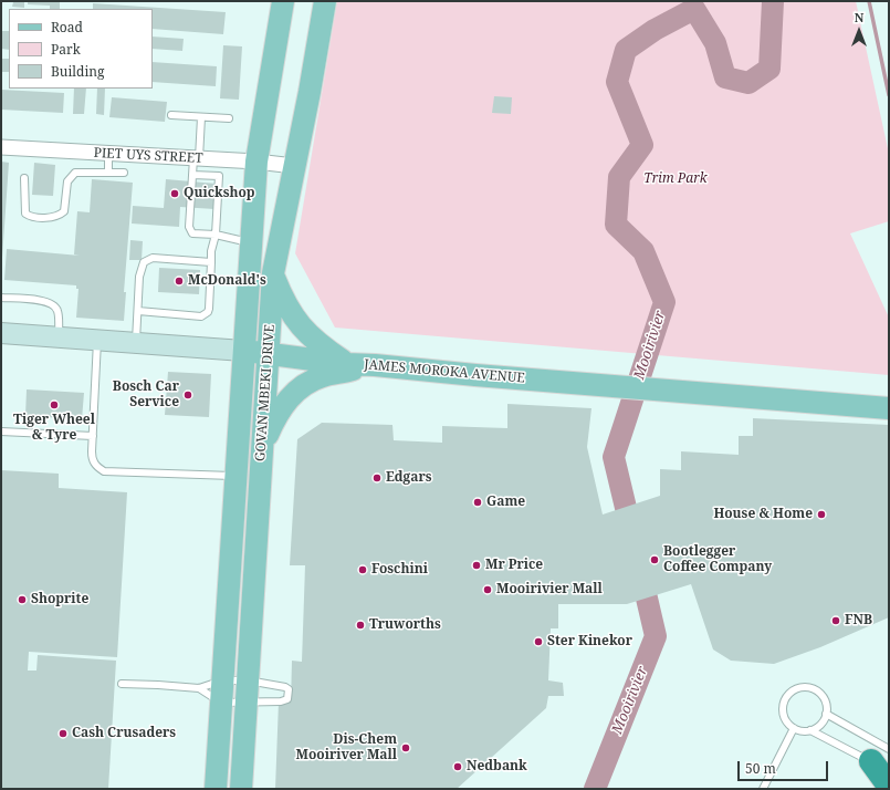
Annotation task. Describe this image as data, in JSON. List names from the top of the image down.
{
  "streets": {
    "main road": ["JAMES MOROKA AVENUE", "GOVAN MBEKI DRIVE"],
    "street": ["PIET UYS STREET"]
  },
  "crossings": [
    ["PIET UYS STREET", "GOVAN MBEKI DRIVE"],
    ["JAMES MOROKA AVENUE", "GOVAN MBEKI DRIVE"]
  ],
  "water": ["Mooirivier"],
  "parks": ["Trim Park"],
  "places": [
    "Quickshop",
    "McDonald's",
    "Bosch Car Service",
    "Tiger Wheel & Tyre",
    "Edgars",
    "Game",
    "House & Home",
    "Bootlegger Coffee Company",
    "Mr Price",
    "Foschini",
    "Mooirivier Mall",
    "Shoprite",
    "FNB",
    "Truworths",
    "Ster Kinekor",
    "Cash Crusaders",
    "Dis-Chem Mooiriver Mall",
    "Nedbank"
  ],
  "legend": ["Road", "Park", "Building"],
  "scale_bar": "50 m",
  "north": "top"
}
